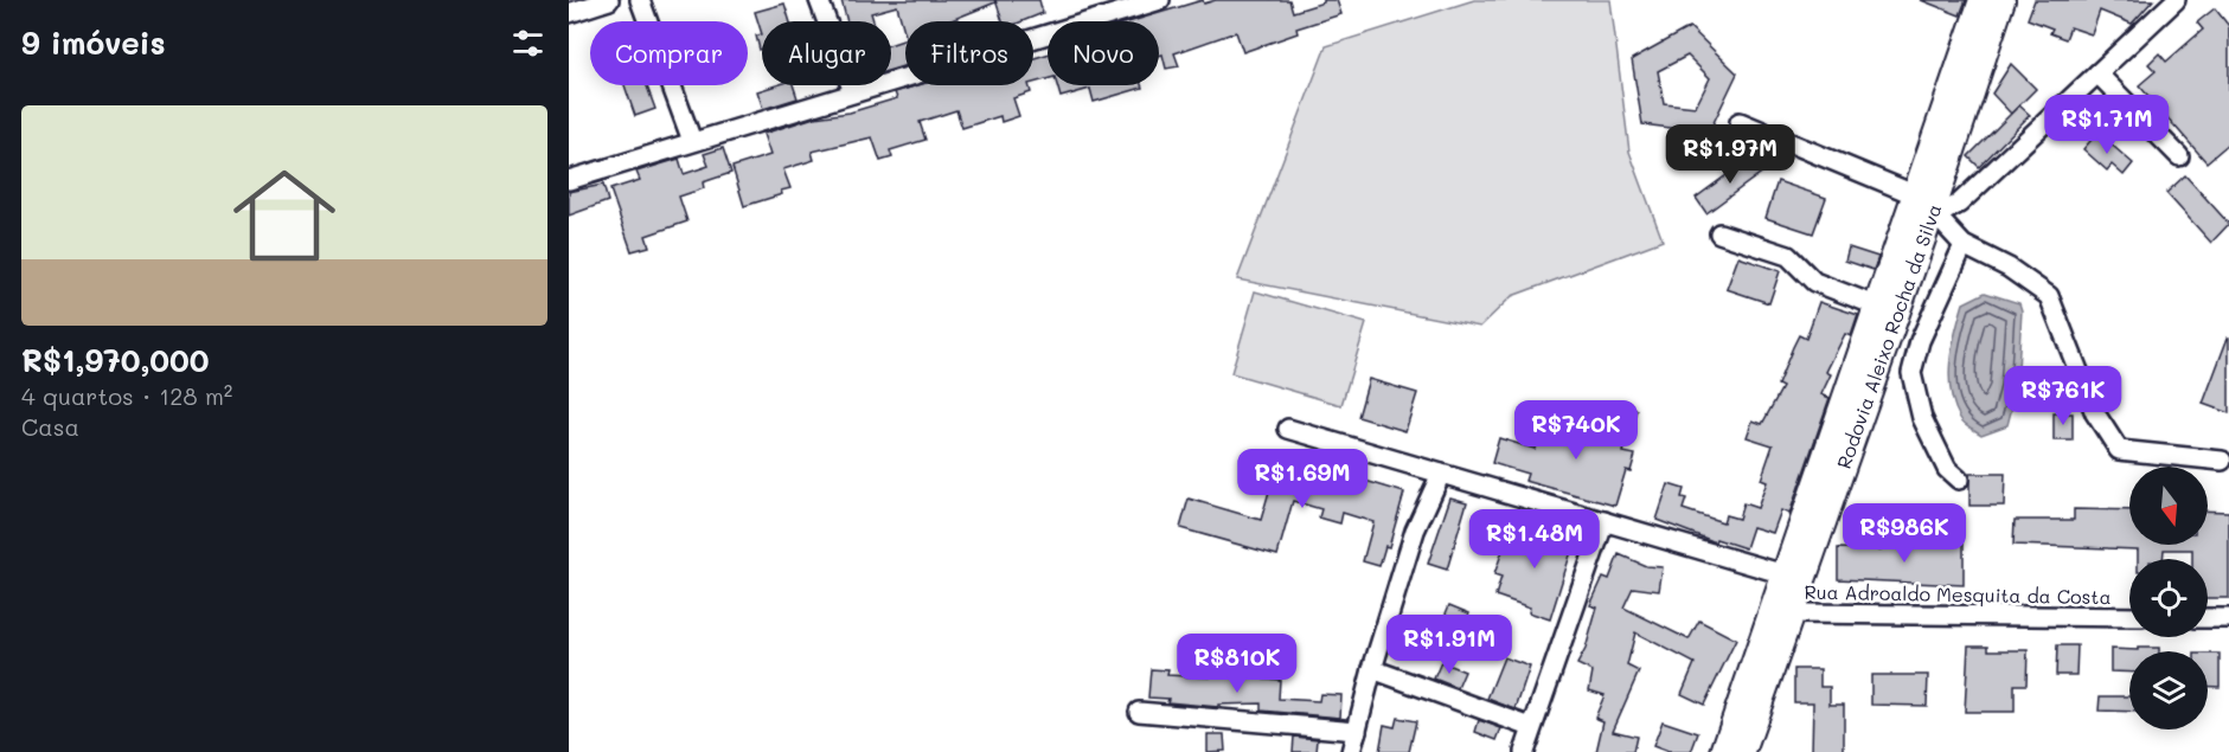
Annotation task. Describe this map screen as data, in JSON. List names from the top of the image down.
{
  "streets": {
    "main road": ["Rodovia Aleixo Rocha da Silva"],
    "street": ["Rua Adroaldo Mesquita da Costa"]
  },
  "crossings": [
    ["Rodovia Aleixo Rocha da Silva", "Rua Adroaldo Mesquita da Costa"]
  ],
  "north": "bottom",
  "page": {
    "heading": "9 imóveis",
    "chip": [
      "Comprar",
      "Alugar",
      "Filtros",
      "Novo"
    ],
    "list": [
      {
        "name": "R$1,970,000",
        "note": "4 quartos · 128 m² · Casa"
      }
    ],
    "price": [
      "R$1.71M",
      "R$1.97M",
      "R$761K",
      "R$740K",
      "R$1.69M",
      "R$986K",
      "R$1.48M",
      "R$1.91M",
      "R$810K"
    ]
  }
}
